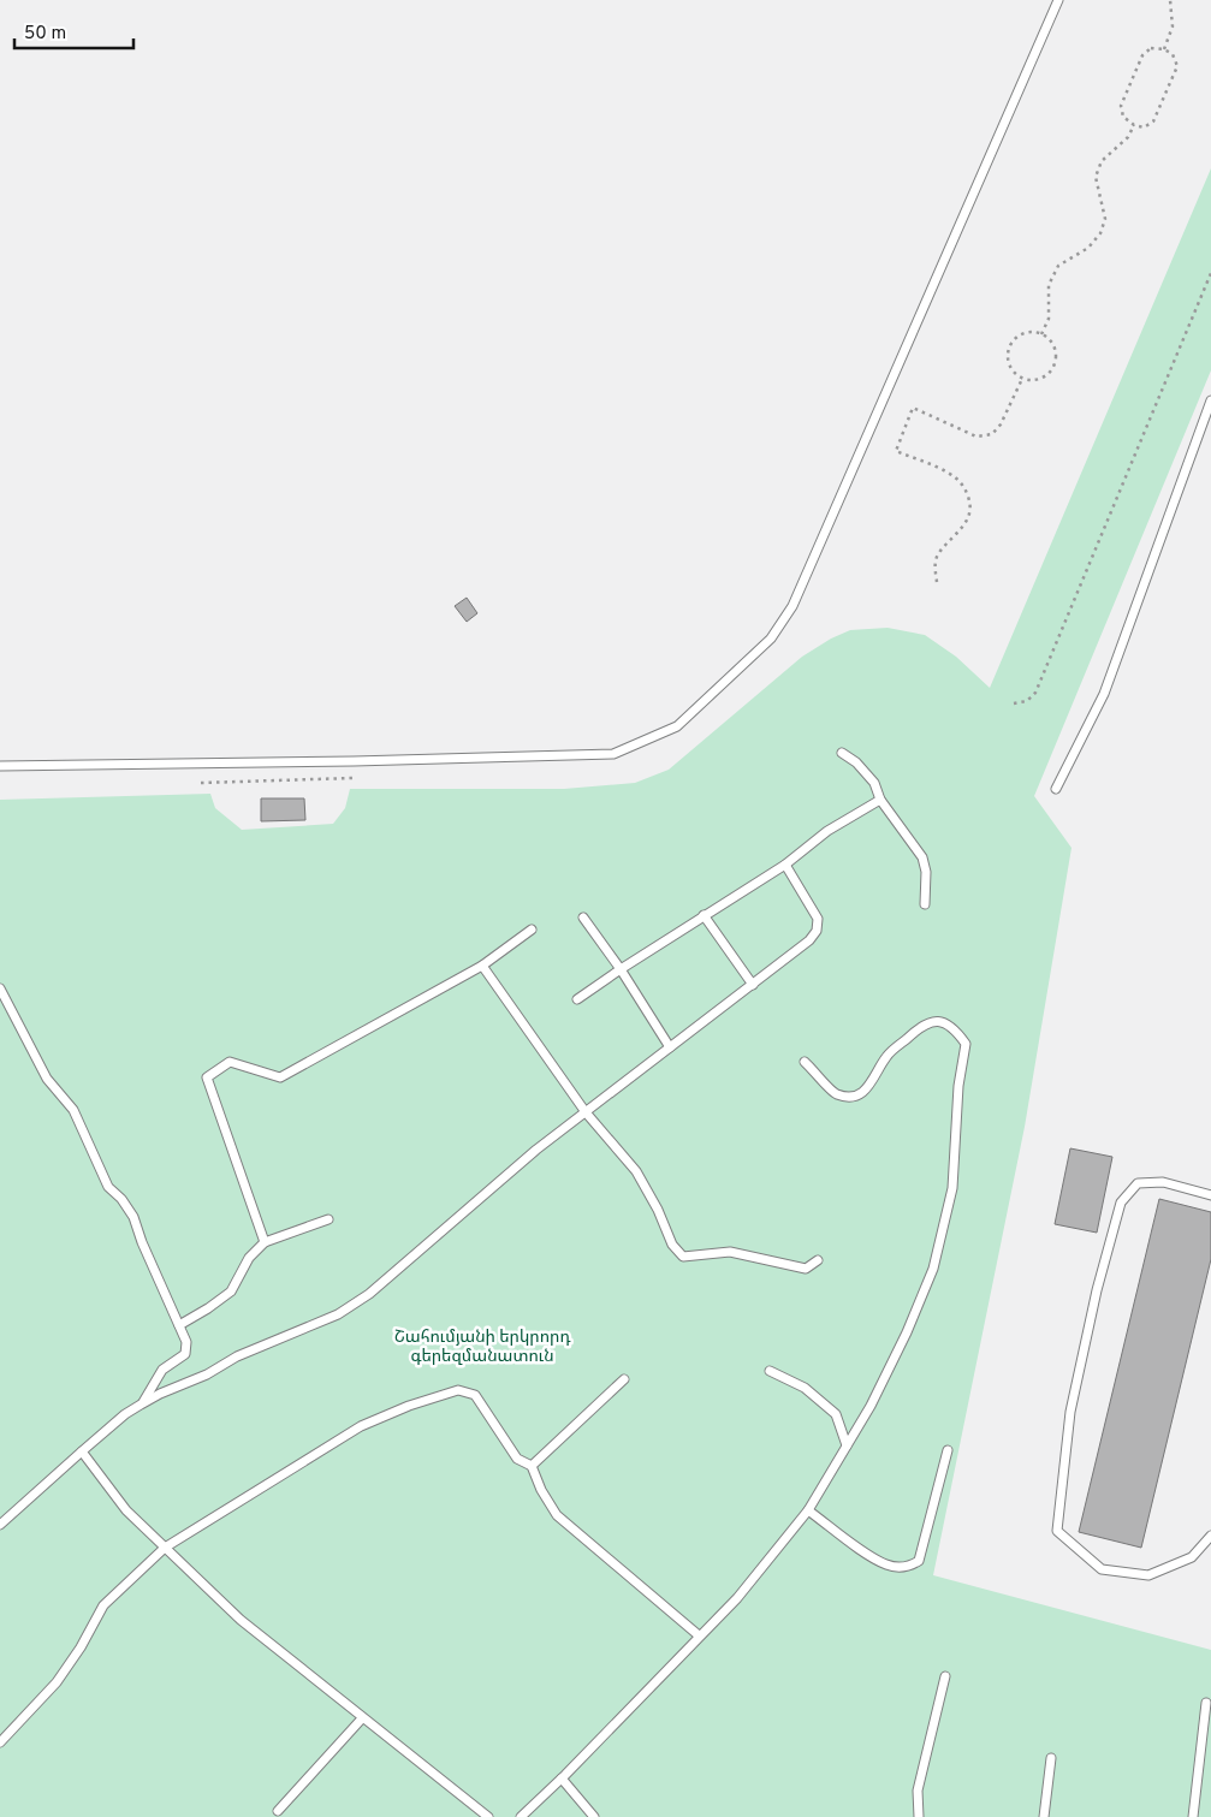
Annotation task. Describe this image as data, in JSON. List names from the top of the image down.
{
  "parks": ["Շահումյանի երկրորդ գերեզմանատուն"],
  "scale_bar": "50 m"
}
